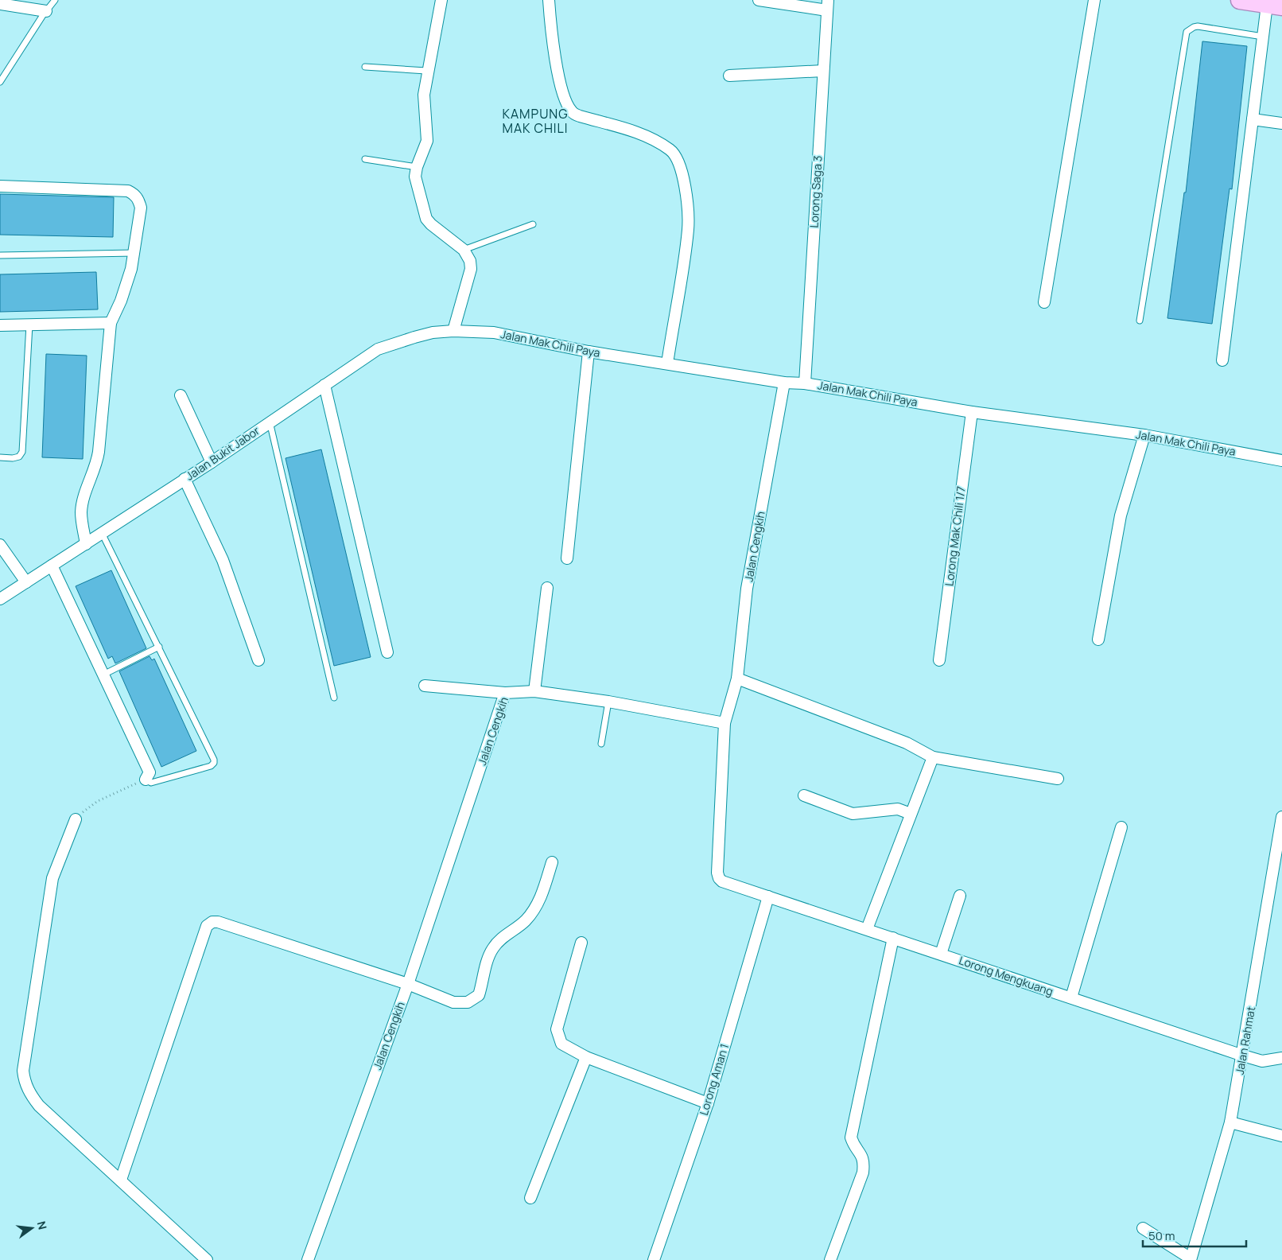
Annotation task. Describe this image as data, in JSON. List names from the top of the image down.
{
  "streets": {
    "street": [
      "Lorong Saga 3",
      "Jalan Mak Chili Paya",
      "Jalan Bukit Jabor",
      "Lorong Mak Chili 1/7",
      "Jalan Cengkih",
      "Lorong Mengkuang",
      "Jalan Rahmat",
      "Lorong Aman 1"
    ]
  },
  "crossings": [
    ["Lorong Saga 3", "Jalan Mak Chili Paya"],
    ["Jalan Mak Chili Paya", "Jalan Bukit Jabor"],
    ["Jalan Mak Chili Paya", "Lorong Mak Chili 1/7"],
    ["Jalan Mak Chili Paya", "Jalan Cengkih"],
    ["Jalan Cengkih", "Lorong Mengkuang"],
    ["Lorong Mengkuang", "Jalan Rahmat"],
    ["Lorong Mengkuang", "Lorong Aman 1"]
  ],
  "districts": ["KAMPUNG MAK CHILI"],
  "scale_bar": "50 m",
  "north": "right"
}
